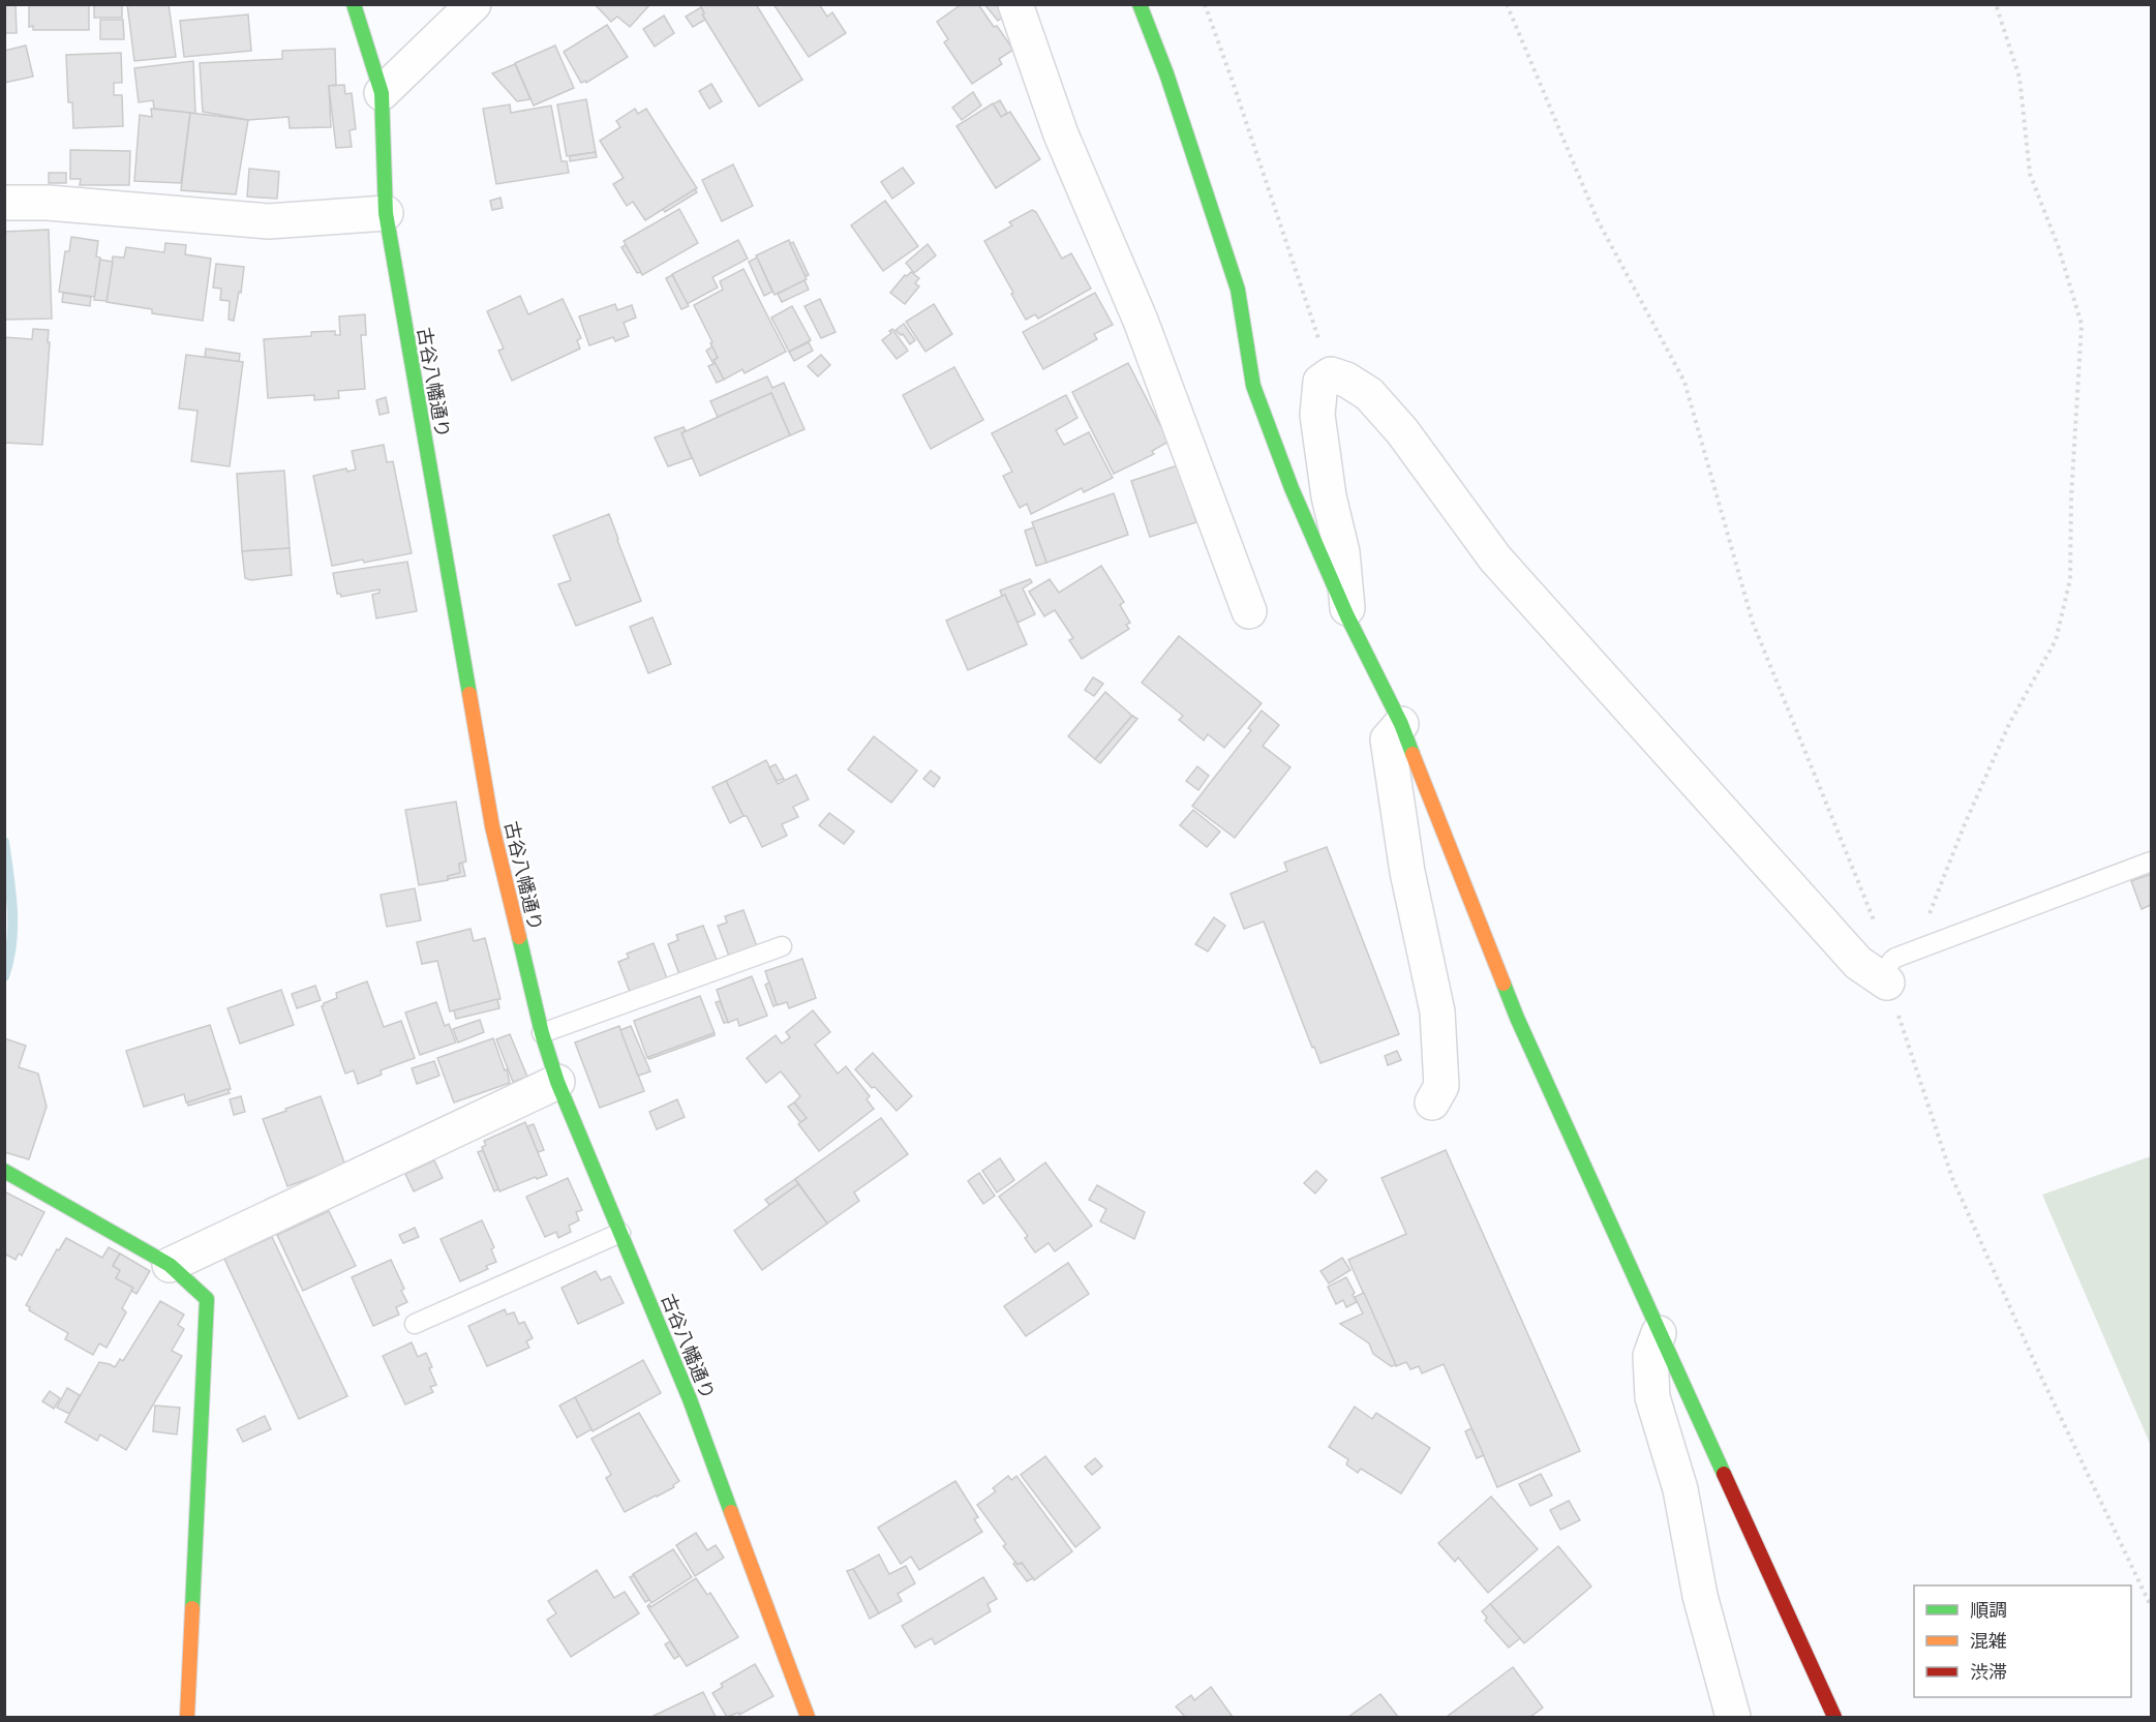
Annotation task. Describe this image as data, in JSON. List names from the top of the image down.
{
  "streets": {
    "street": ["古谷八幡通り"]
  },
  "legend": ["順調", "混雑", "渋滞"]
}
